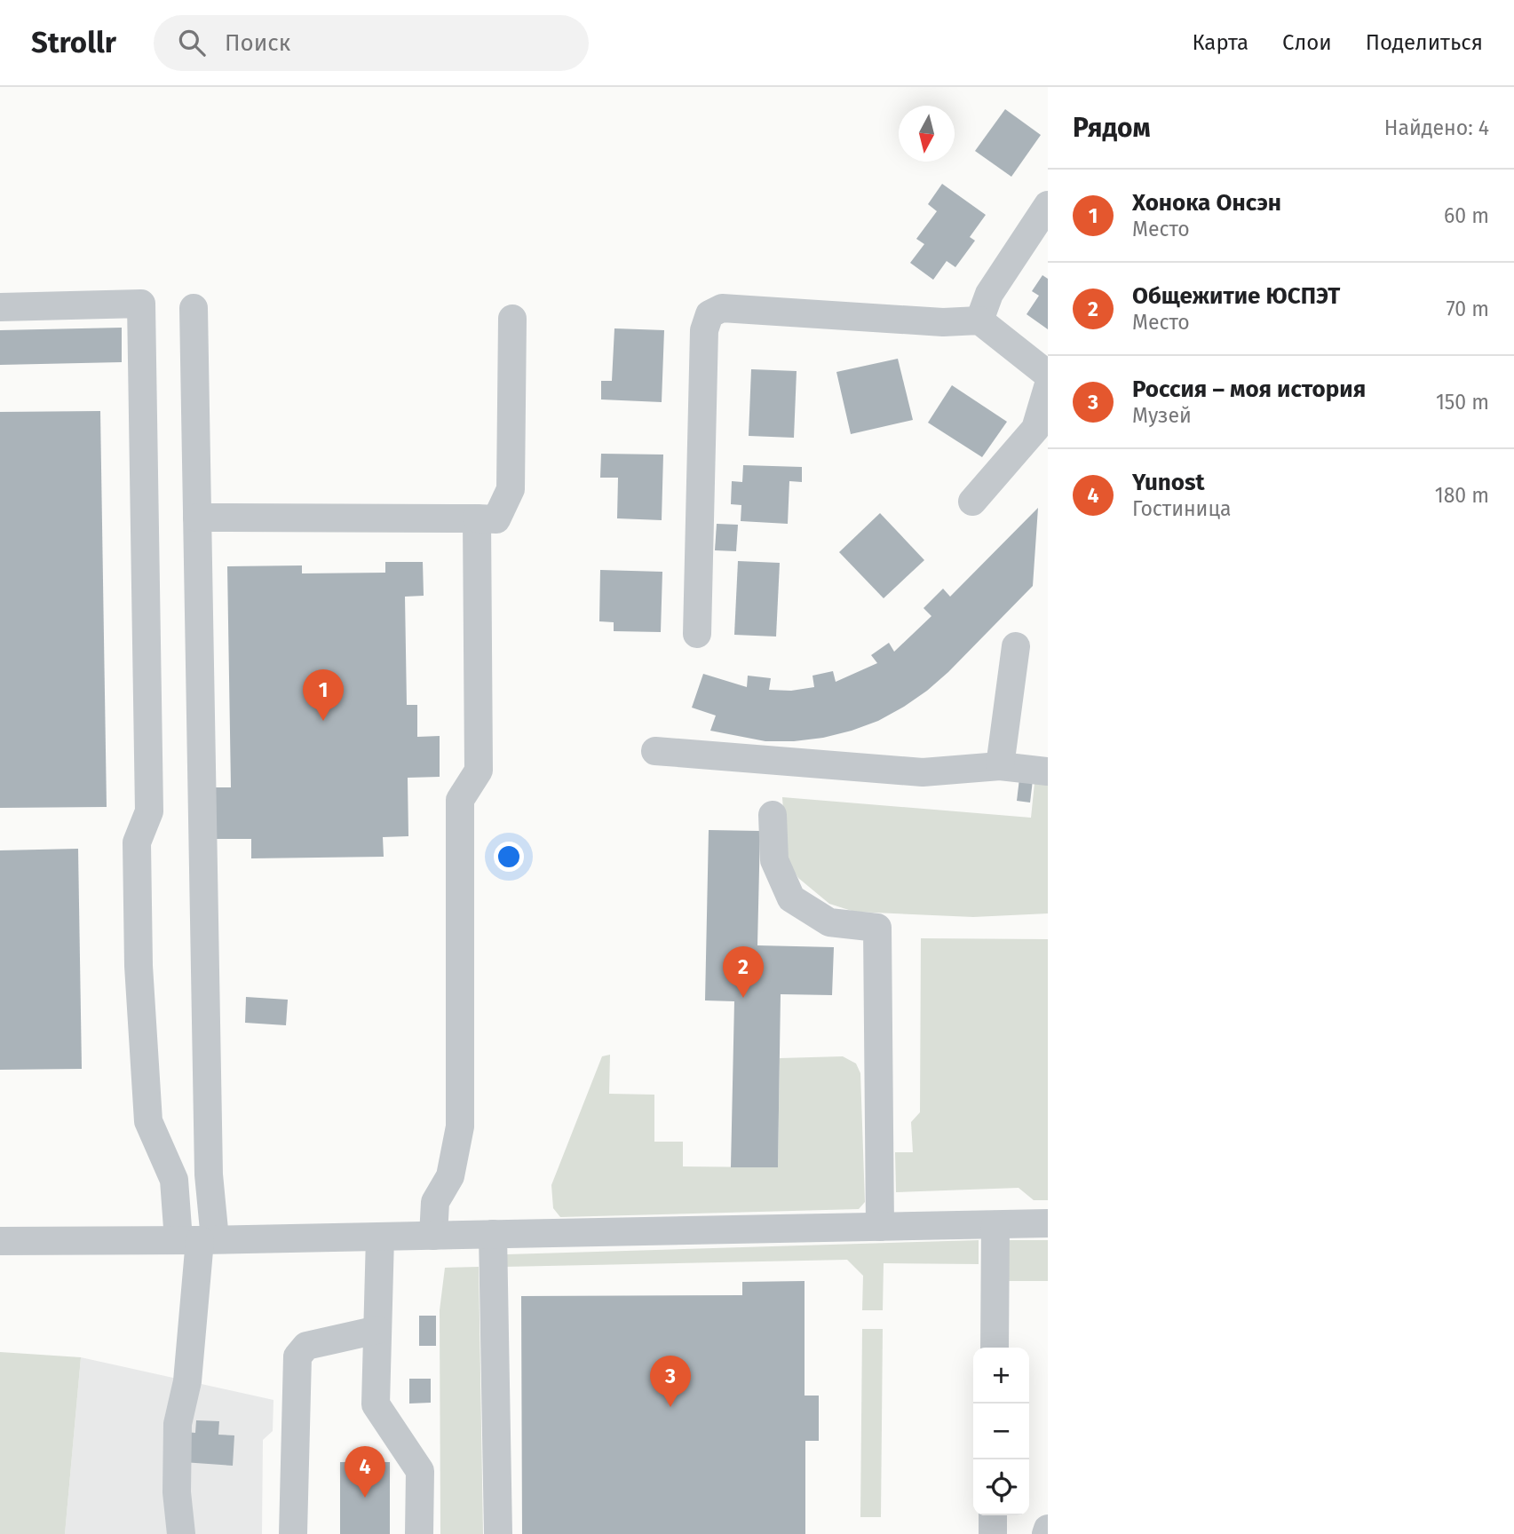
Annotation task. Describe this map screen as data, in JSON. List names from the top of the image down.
{
  "north": "bottom",
  "page": {
    "header": "Strollr",
    "search": "Поиск",
    "nav": ["Карта", "Слои", "Поделиться"],
    "heading": ["Рядом", "Найдено: 4"],
    "list": [
      {
        "mark": "1",
        "name": "Хонока Онсэн",
        "note": "Место",
        "value": "60 m"
      },
      {
        "mark": "2",
        "name": "Общежитие ЮСПЭТ",
        "note": "Место",
        "value": "70 m"
      },
      {
        "mark": "3",
        "name": "Россия – моя история",
        "note": "Музей",
        "value": "150 m"
      },
      {
        "mark": "4",
        "name": "Yunost",
        "note": "Гостиница",
        "value": "180 m"
      }
    ],
    "pins": [
      "1",
      "2",
      "3",
      "4"
    ],
    "map_buttons": ["+", "−"]
  }
}
